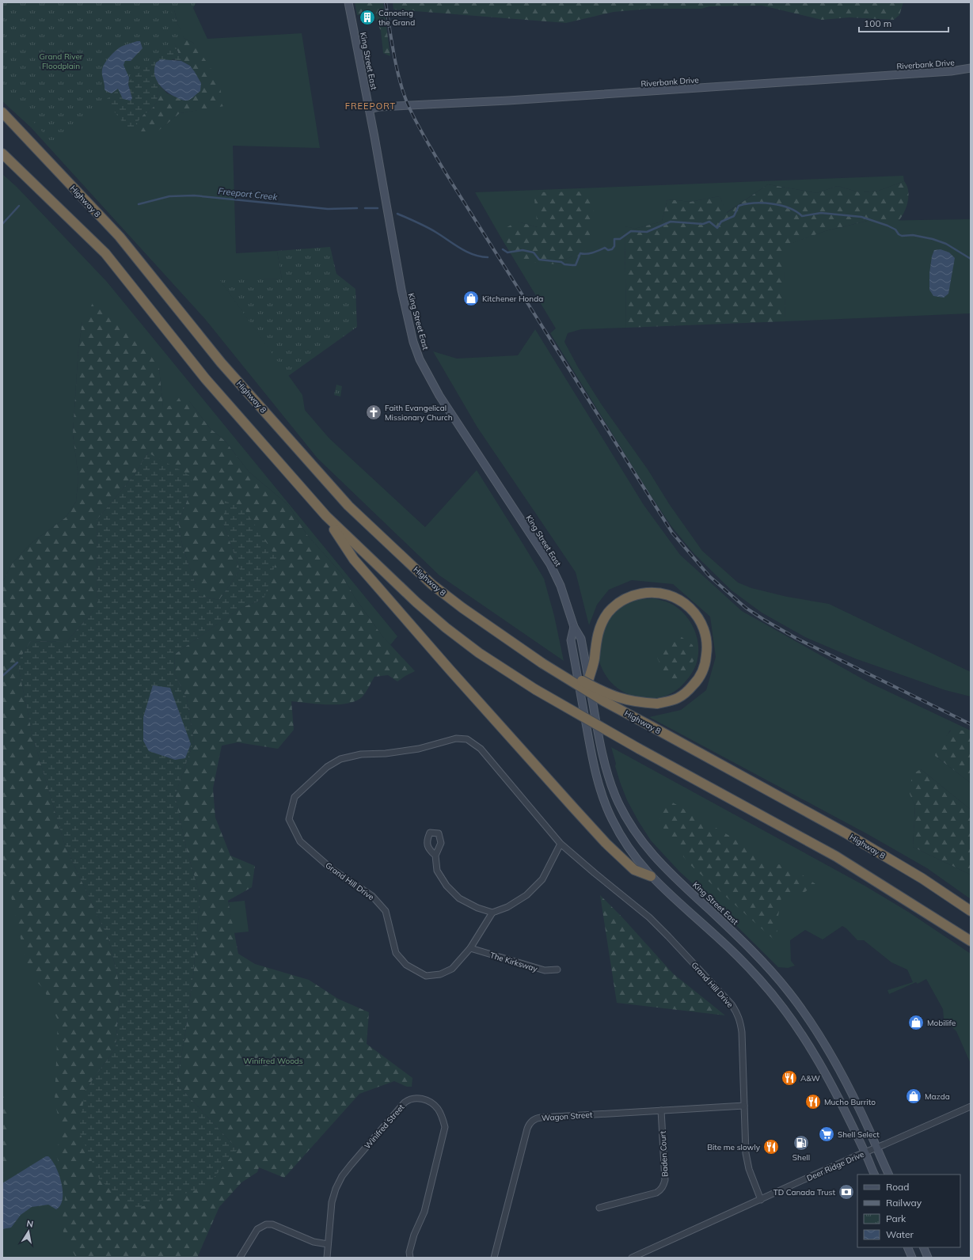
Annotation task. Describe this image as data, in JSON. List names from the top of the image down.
{
  "streets": {
    "highway": ["Highway 8"],
    "main road": ["King Street East", "Riverbank Drive"],
    "street": [
      "Grand Hill Drive",
      "The Kirksway",
      "Wagon Street",
      "Winifred Street",
      "Baden Court",
      "Deer Ridge Drive"
    ]
  },
  "crossings": [
    ["King Street East", "Riverbank Drive"],
    ["King Street East", "Deer Ridge Drive"],
    ["Grand Hill Drive", "The Kirksway"],
    ["Grand Hill Drive", "Wagon Street"],
    ["Grand Hill Drive", "Deer Ridge Drive"],
    ["Wagon Street", "Baden Court"]
  ],
  "districts": ["FREEPORT"],
  "water": ["Freeport Creek"],
  "parks": ["Grand River Floodplain", "Winifred Woods"],
  "places": {
    "building": ["Canoeing the Grand"],
    "shop": ["Kitchener Honda", "Mobilife", "Mazda"],
    "church": ["Faith Evangelical Missionary Church"],
    "restaurant": ["A&W", "Mucho Burrito", "Bite me slowly"],
    "supermarket": ["Shell Select"],
    "fuel station": ["Shell"],
    "bank": ["TD Canada Trust"]
  },
  "legend": [
    "Road",
    "Railway",
    "Park",
    "Water"
  ],
  "scale_bar": "100 m",
  "north": "top"
}
